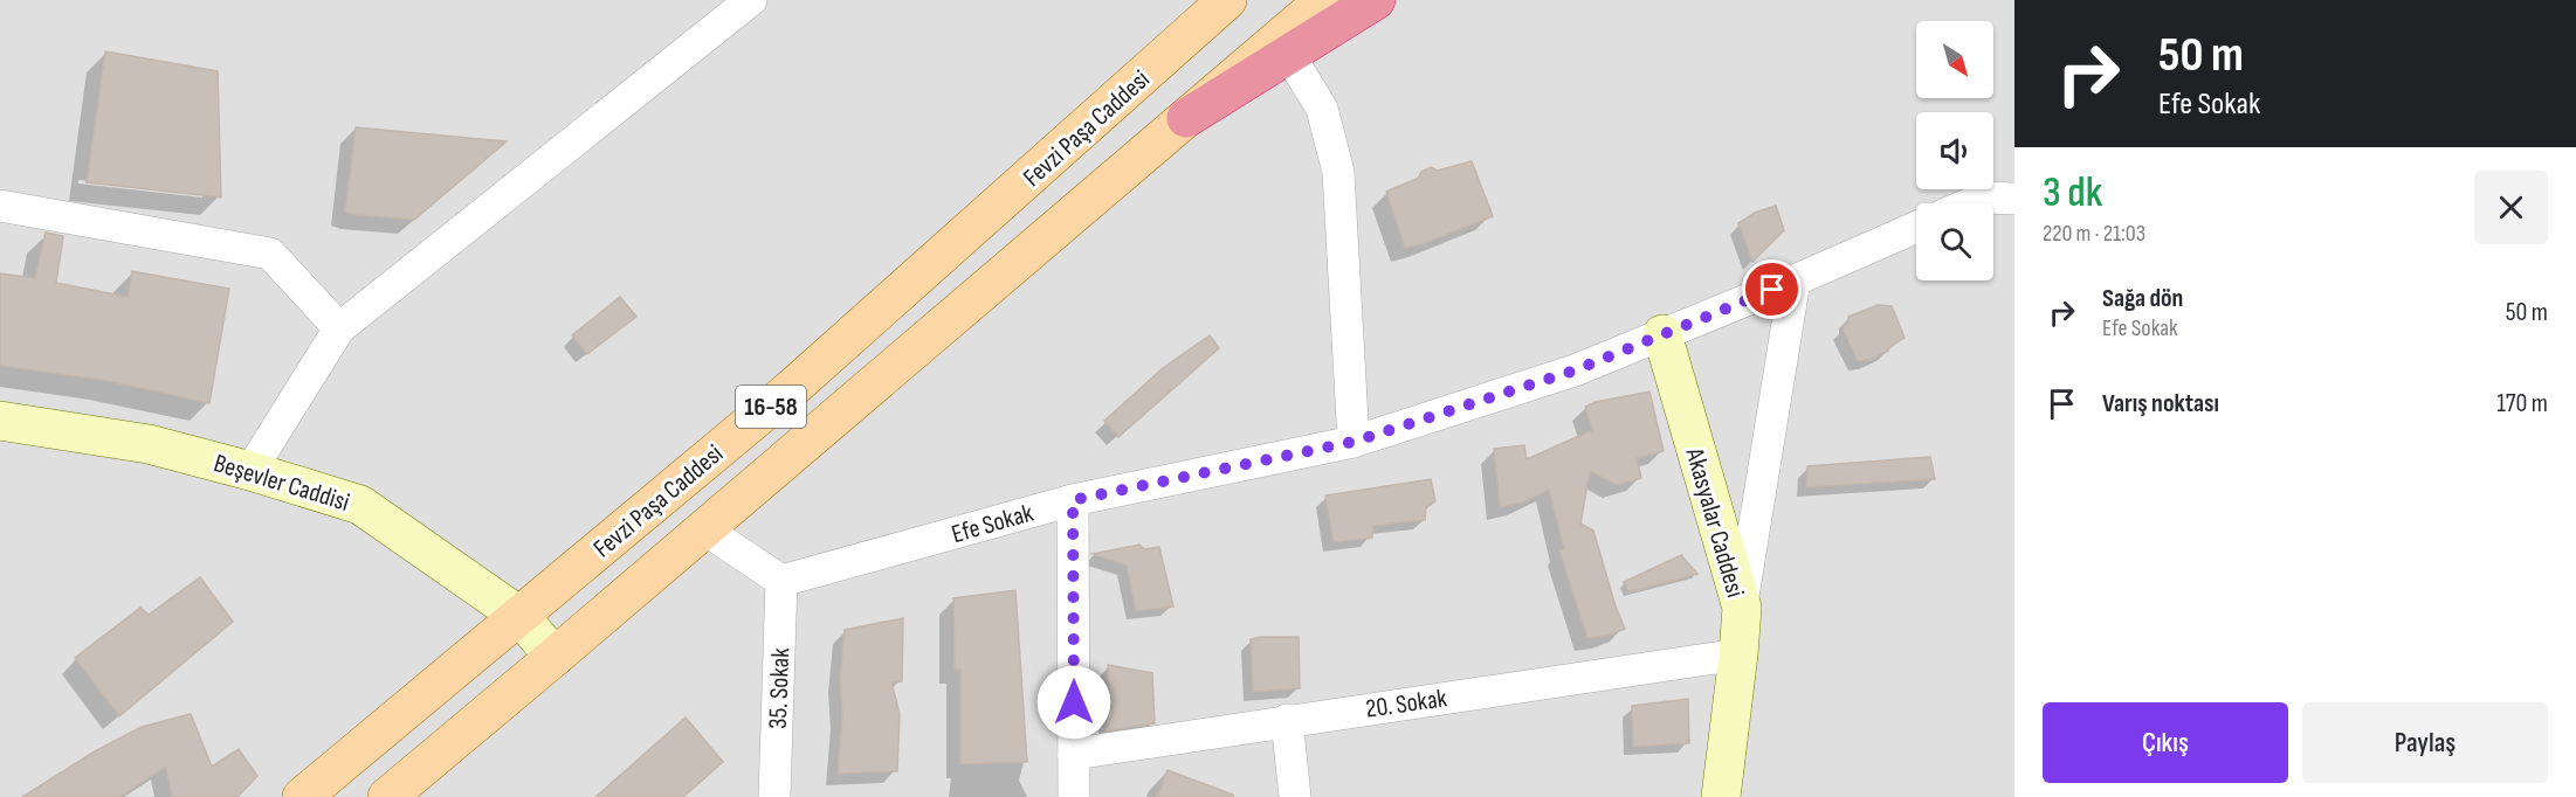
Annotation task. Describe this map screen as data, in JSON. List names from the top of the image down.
{
  "streets": {
    "main road": ["Fevzi Paşa Caddesi", "16-58"],
    "street": [
      "Beşevler Caddisi",
      "Efe Sokak",
      "Akasyalar Caddesi",
      "35. Sokak",
      "20. Sokak"
    ]
  },
  "crossings": [
    ["Fevzi Paşa Caddesi", "Beşevler Caddisi"],
    ["Efe Sokak", "Akasyalar Caddesi"],
    ["Efe Sokak", "35. Sokak"],
    ["Akasyalar Caddesi", "20. Sokak"]
  ],
  "north": "bottom right",
  "page": {
    "turn": ["50 m", "Efe Sokak"],
    "heading": ["3 dk", "220 m · 21:03"],
    "list": [
      {
        "name": "Sağa dön",
        "note": "Efe Sokak",
        "value": "50 m"
      },
      {
        "name": "Varış noktası",
        "value": "170 m"
      }
    ],
    "buttons": ["Çıkış", "Paylaş"]
  }
}
